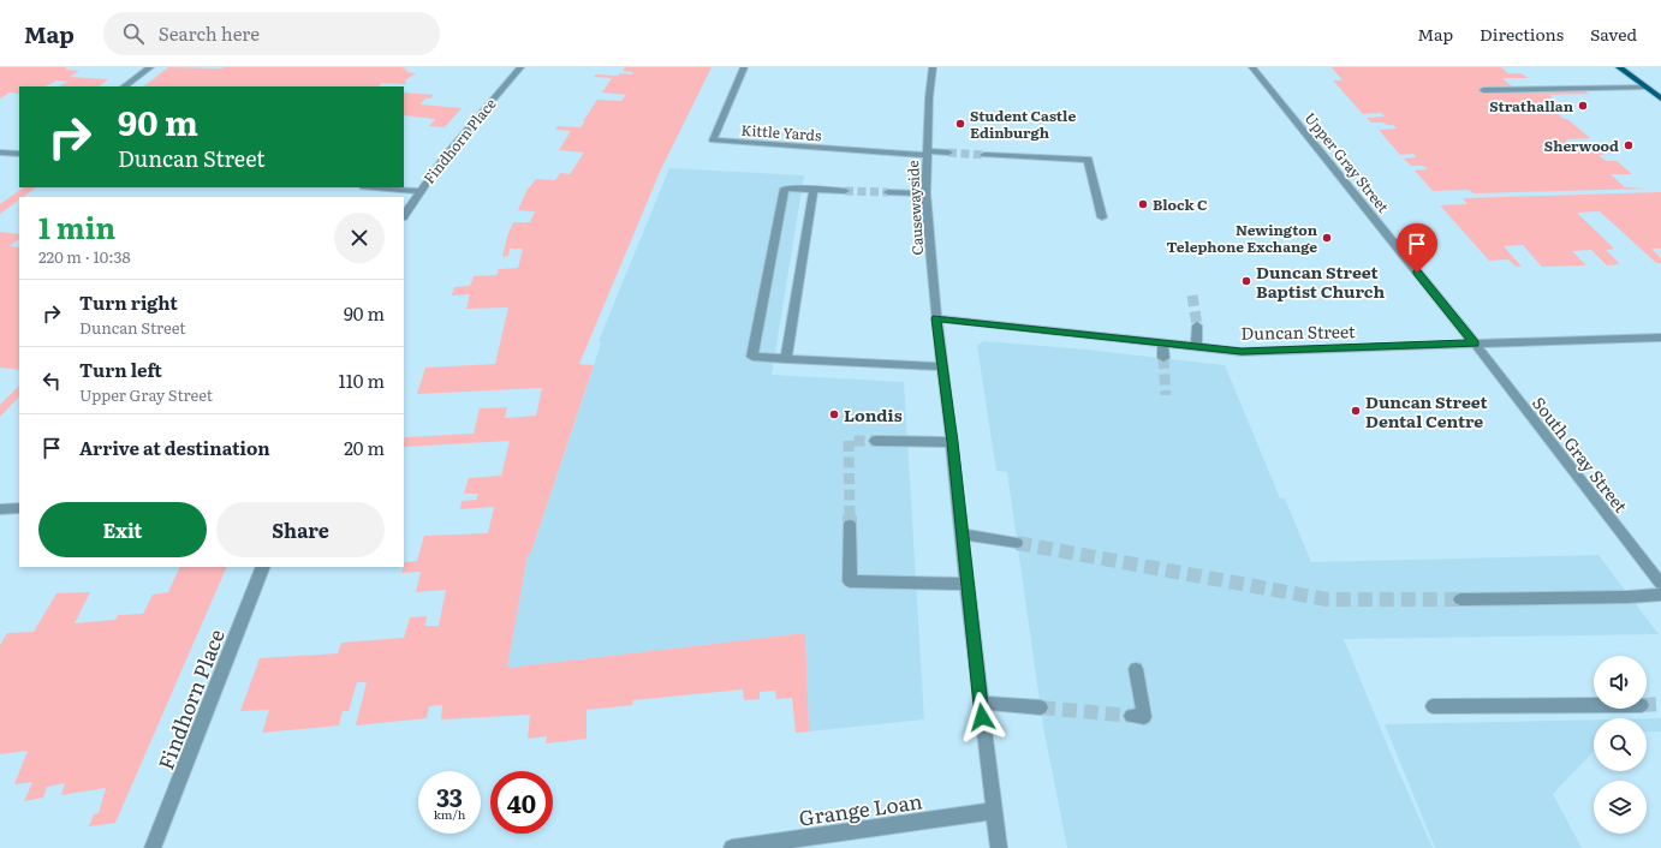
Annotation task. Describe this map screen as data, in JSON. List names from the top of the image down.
{
  "streets": {
    "street": [
      "Kittle Yards",
      "Findhorn Place",
      "Upper Gray Street",
      "Causewayside",
      "Duncan Street",
      "South Gray Street",
      "Grange Loan"
    ]
  },
  "crossings": [
    ["Kittle Yards", "Causewayside"],
    ["Upper Gray Street", "Duncan Street"],
    ["Upper Gray Street", "South Gray Street"],
    ["Causewayside", "Duncan Street"],
    ["Causewayside", "Grange Loan"],
    ["Duncan Street", "South Gray Street"]
  ],
  "places": [
    "Strathallan",
    "Student Castle Edinburgh",
    "Sherwood",
    "Block C",
    "Newington Telephone Exchange",
    "Duncan Street Baptist Church",
    "Duncan Street Dental Centre",
    "Londis"
  ],
  "page": {
    "header": "Map",
    "search": "Search here",
    "nav": ["Map", "Directions", "Saved"],
    "turn": ["90 m", "Duncan Street"],
    "heading": ["1 min", "220 m · 10:38"],
    "list": [
      {
        "name": "Turn right",
        "note": "Duncan Street",
        "value": "90 m"
      },
      {
        "name": "Turn left",
        "note": "Upper Gray Street",
        "value": "110 m"
      },
      {
        "name": "Arrive at destination",
        "value": "20 m"
      }
    ],
    "buttons": ["Exit", "Share"],
    "speed": "33 km/h",
    "limit": "40"
  }
}
